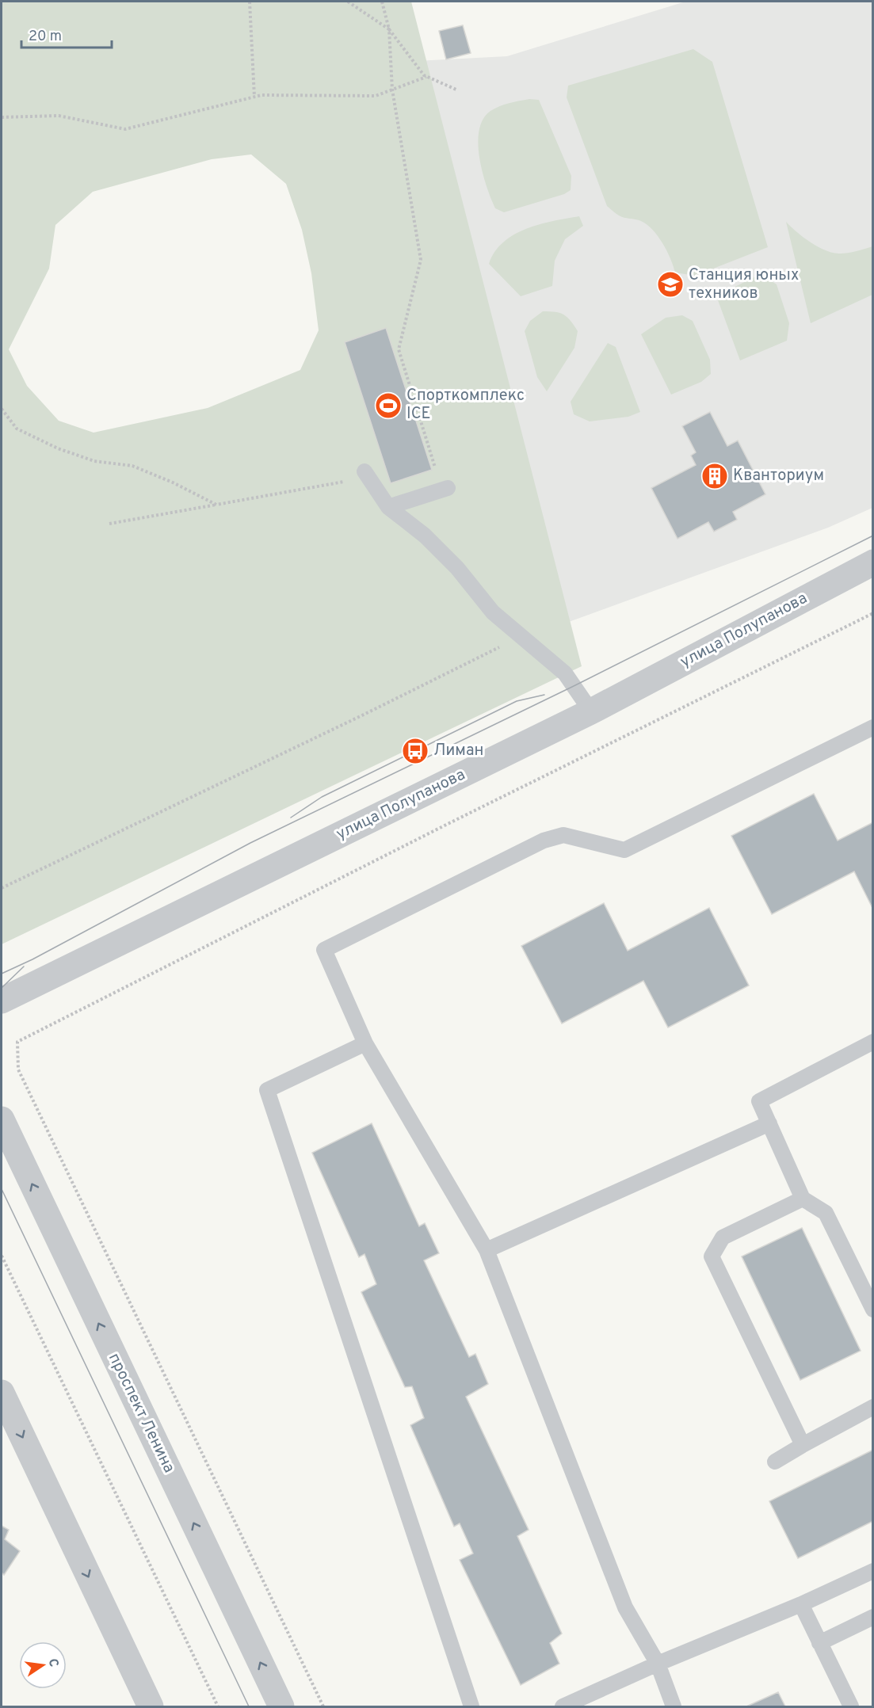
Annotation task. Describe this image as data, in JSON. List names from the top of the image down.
{
  "streets": {
    "street": ["улица Полупанова", "проспект Ленина"]
  },
  "places": {
    "school or university": ["Станция юных техников"],
    "sports": ["Спорткомплекс ICE"],
    "building": ["Кванториум"],
    "bus stop": ["Лиман"]
  },
  "scale_bar": "20 m",
  "north": "right"
}
